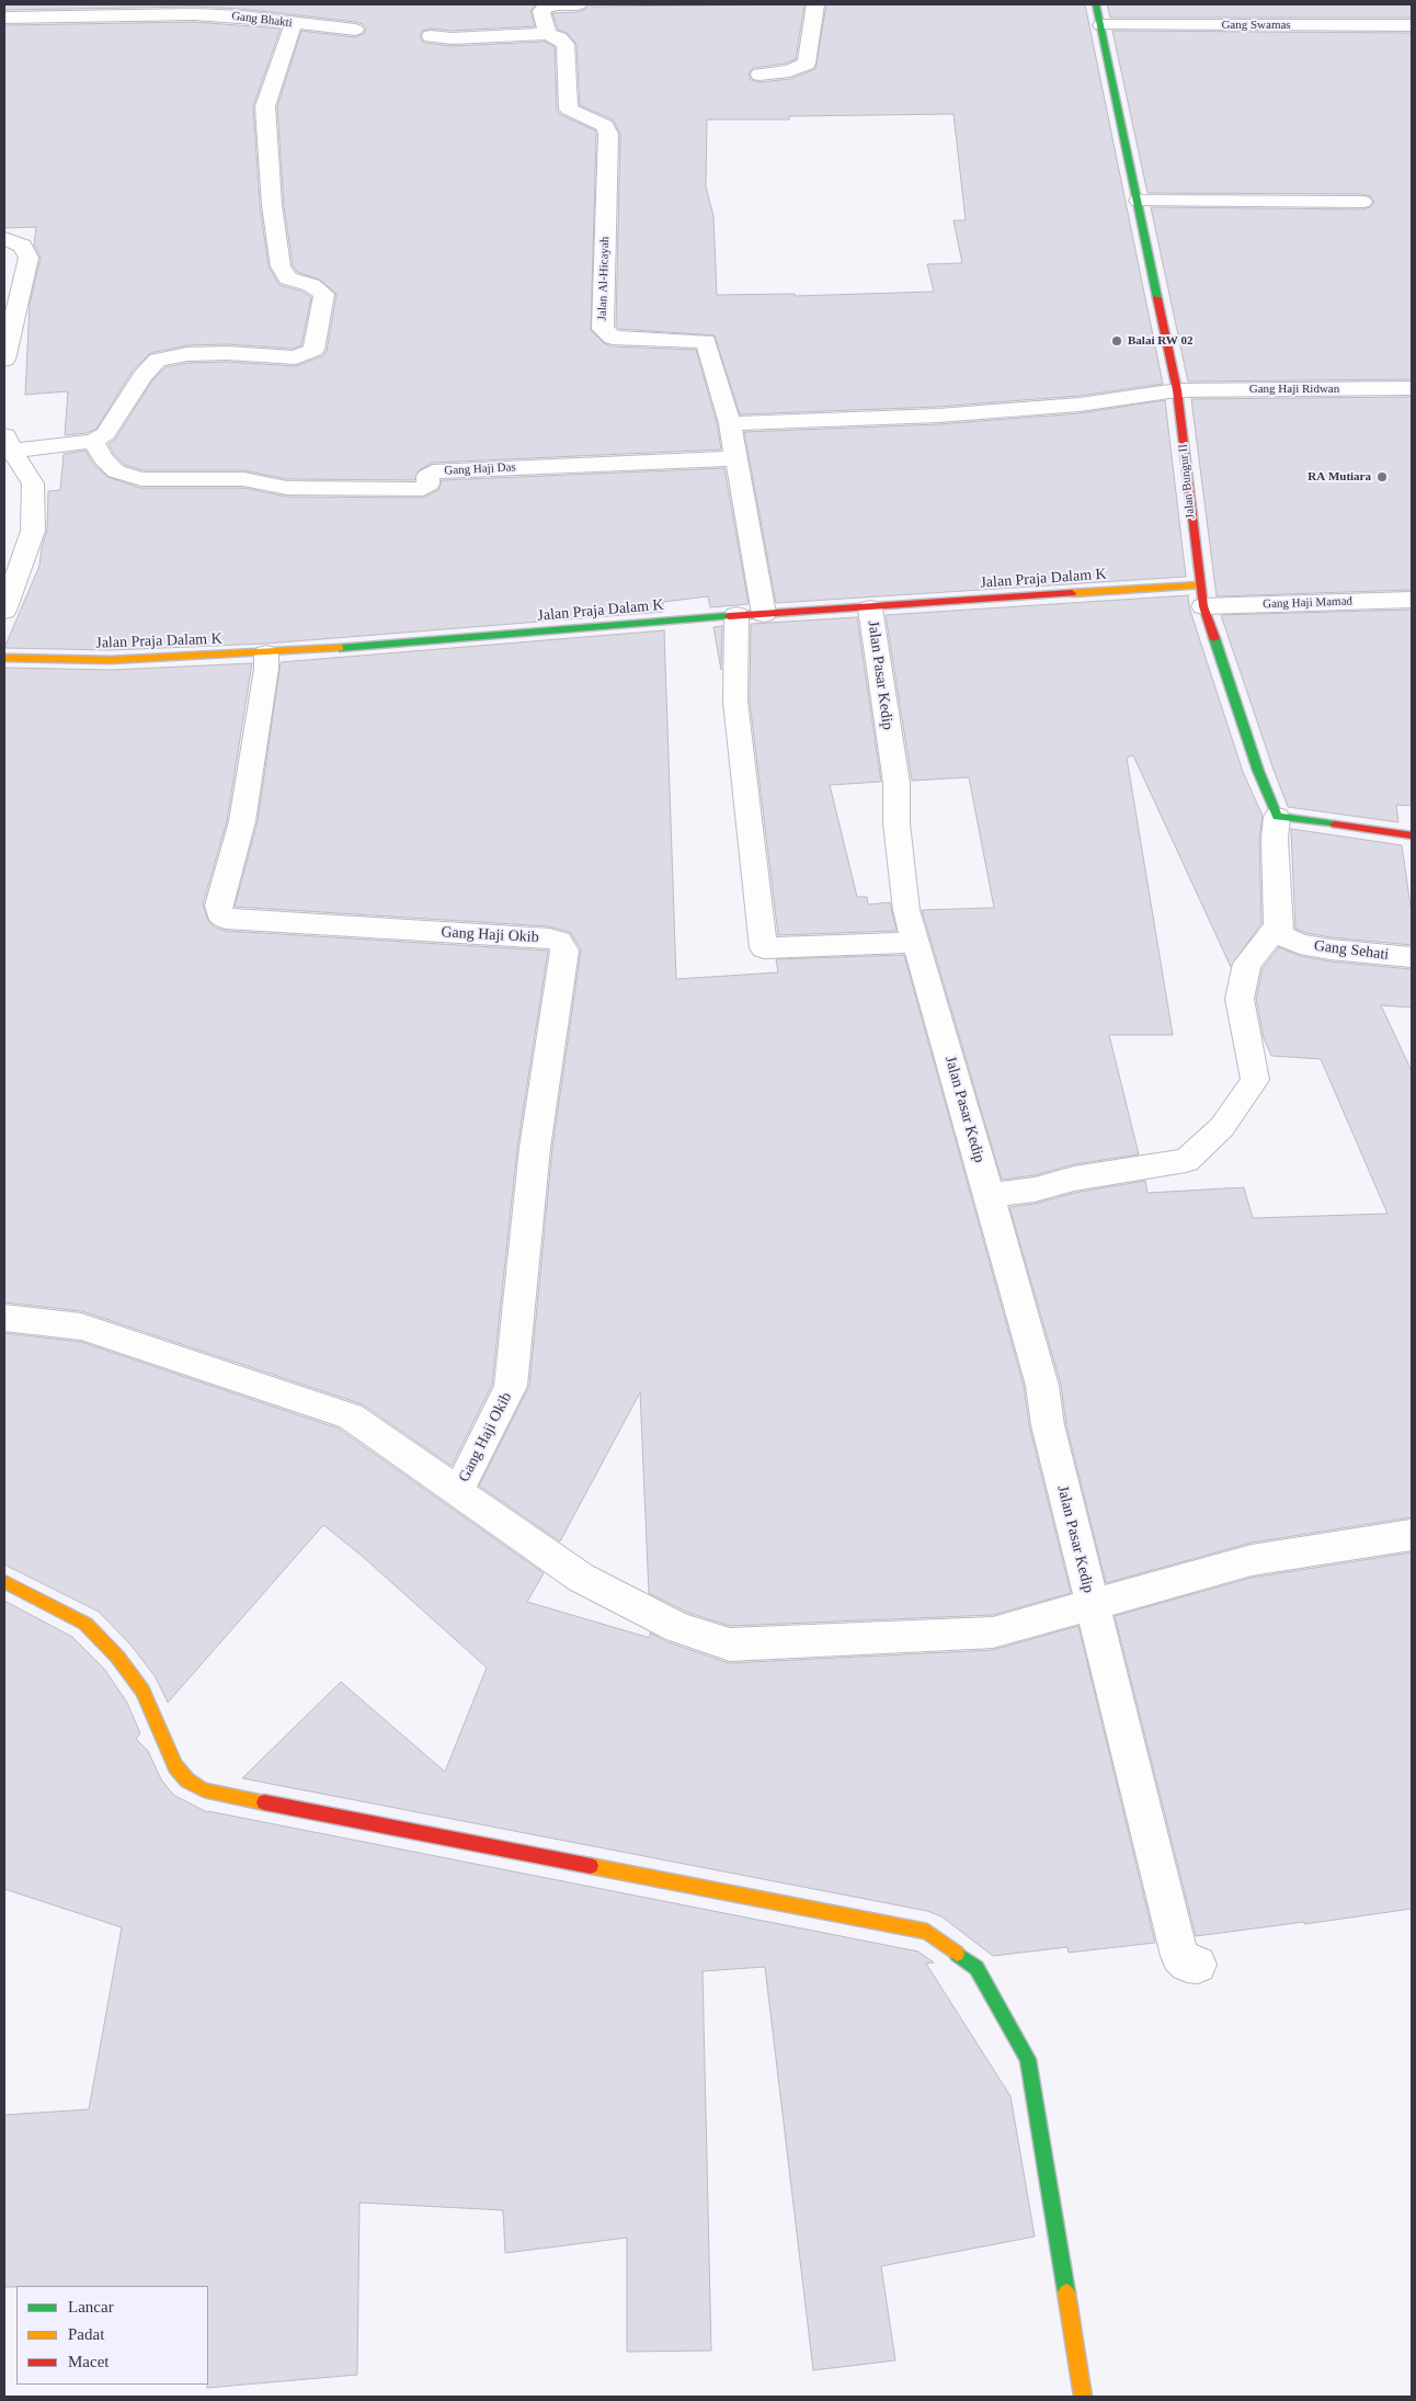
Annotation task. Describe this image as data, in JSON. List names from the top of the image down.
{
  "streets": {
    "street": [
      "Gang Bhakti",
      "Gang Swamas",
      "Jalan Al-Hicayah",
      "Gang Haji Ridwan",
      "Gang Haji Das",
      "Jalan Bungur II",
      "Jalan Praja Dalam K",
      "Gang Haji Mamad",
      "Jalan Pasar Kedip",
      "Gang Haji Okib",
      "Gang Sehati"
    ]
  },
  "crossings": [
    ["Gang Swamas", "Jalan Bungur II"],
    ["Jalan Al-Hicayah", "Gang Haji Ridwan"],
    ["Jalan Al-Hicayah", "Gang Haji Das"],
    ["Jalan Al-Hicayah", "Jalan Praja Dalam K"],
    ["Gang Haji Ridwan", "Jalan Bungur II"],
    ["Jalan Bungur II", "Jalan Praja Dalam K"],
    ["Jalan Bungur II", "Gang Haji Mamad"],
    ["Jalan Praja Dalam K", "Gang Haji Mamad"],
    ["Jalan Praja Dalam K", "Jalan Pasar Kedip"],
    ["Jalan Praja Dalam K", "Gang Haji Okib"]
  ],
  "places": ["Balai RW 02", "RA Mutiara"],
  "legend": ["Lancar", "Padat", "Macet"]
}
